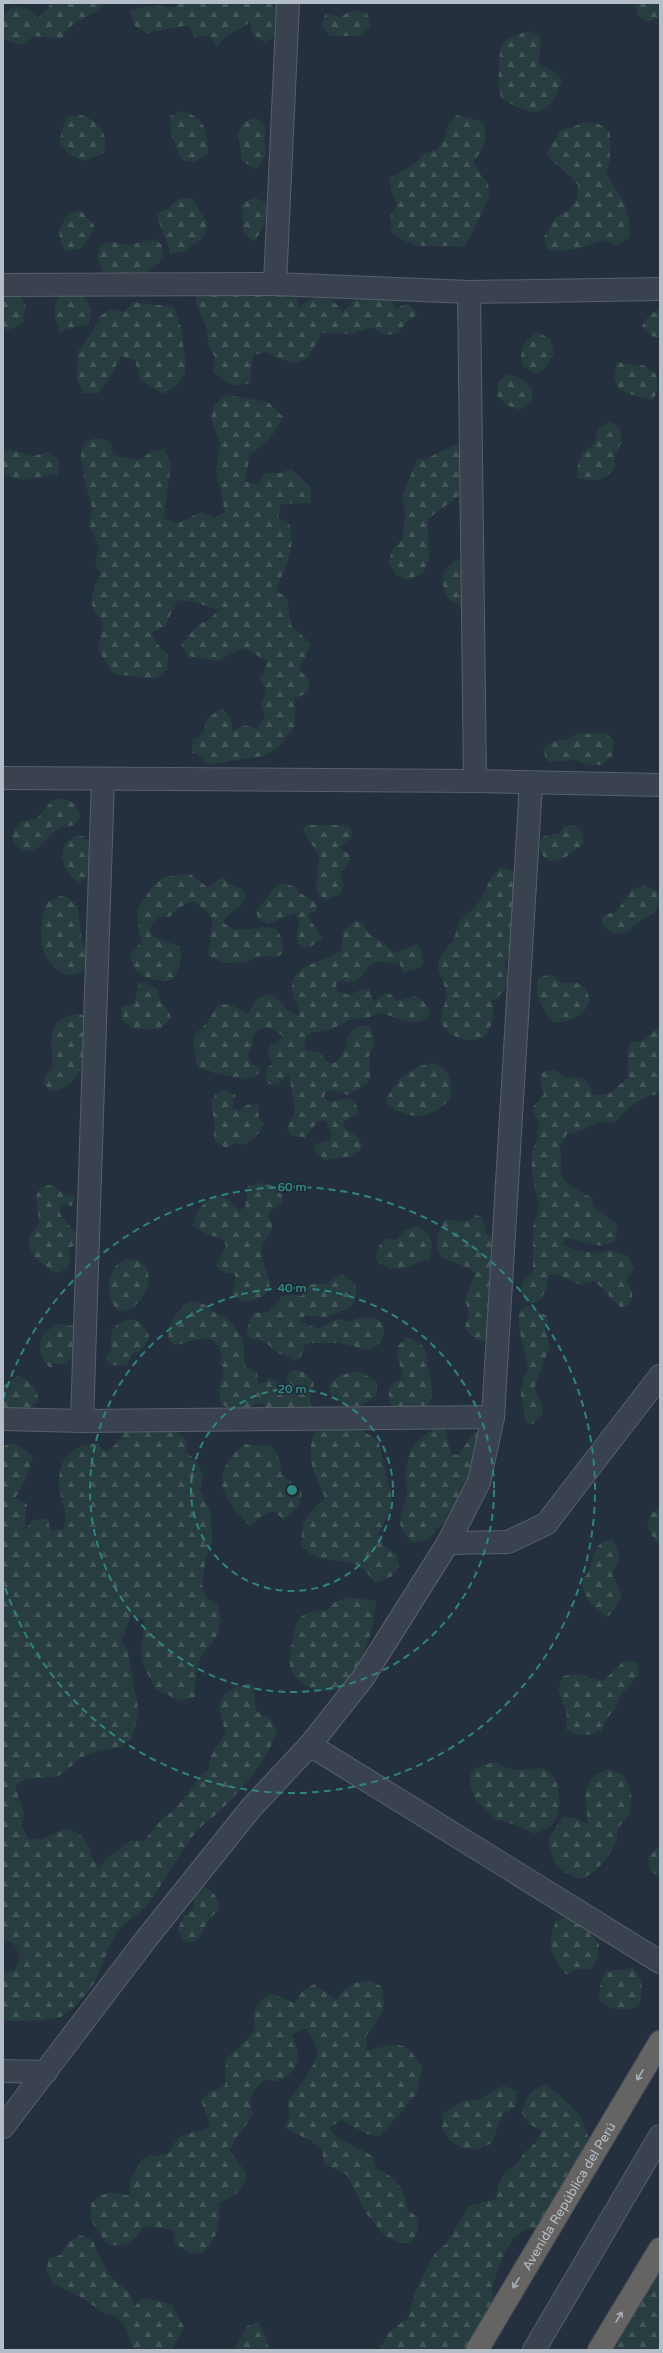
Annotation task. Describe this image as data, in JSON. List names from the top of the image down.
{
  "streets": {
    "highway": ["Avenida República del Perú"]
  },
  "rings": ["60 m", "40 m", "20 m"]
}
